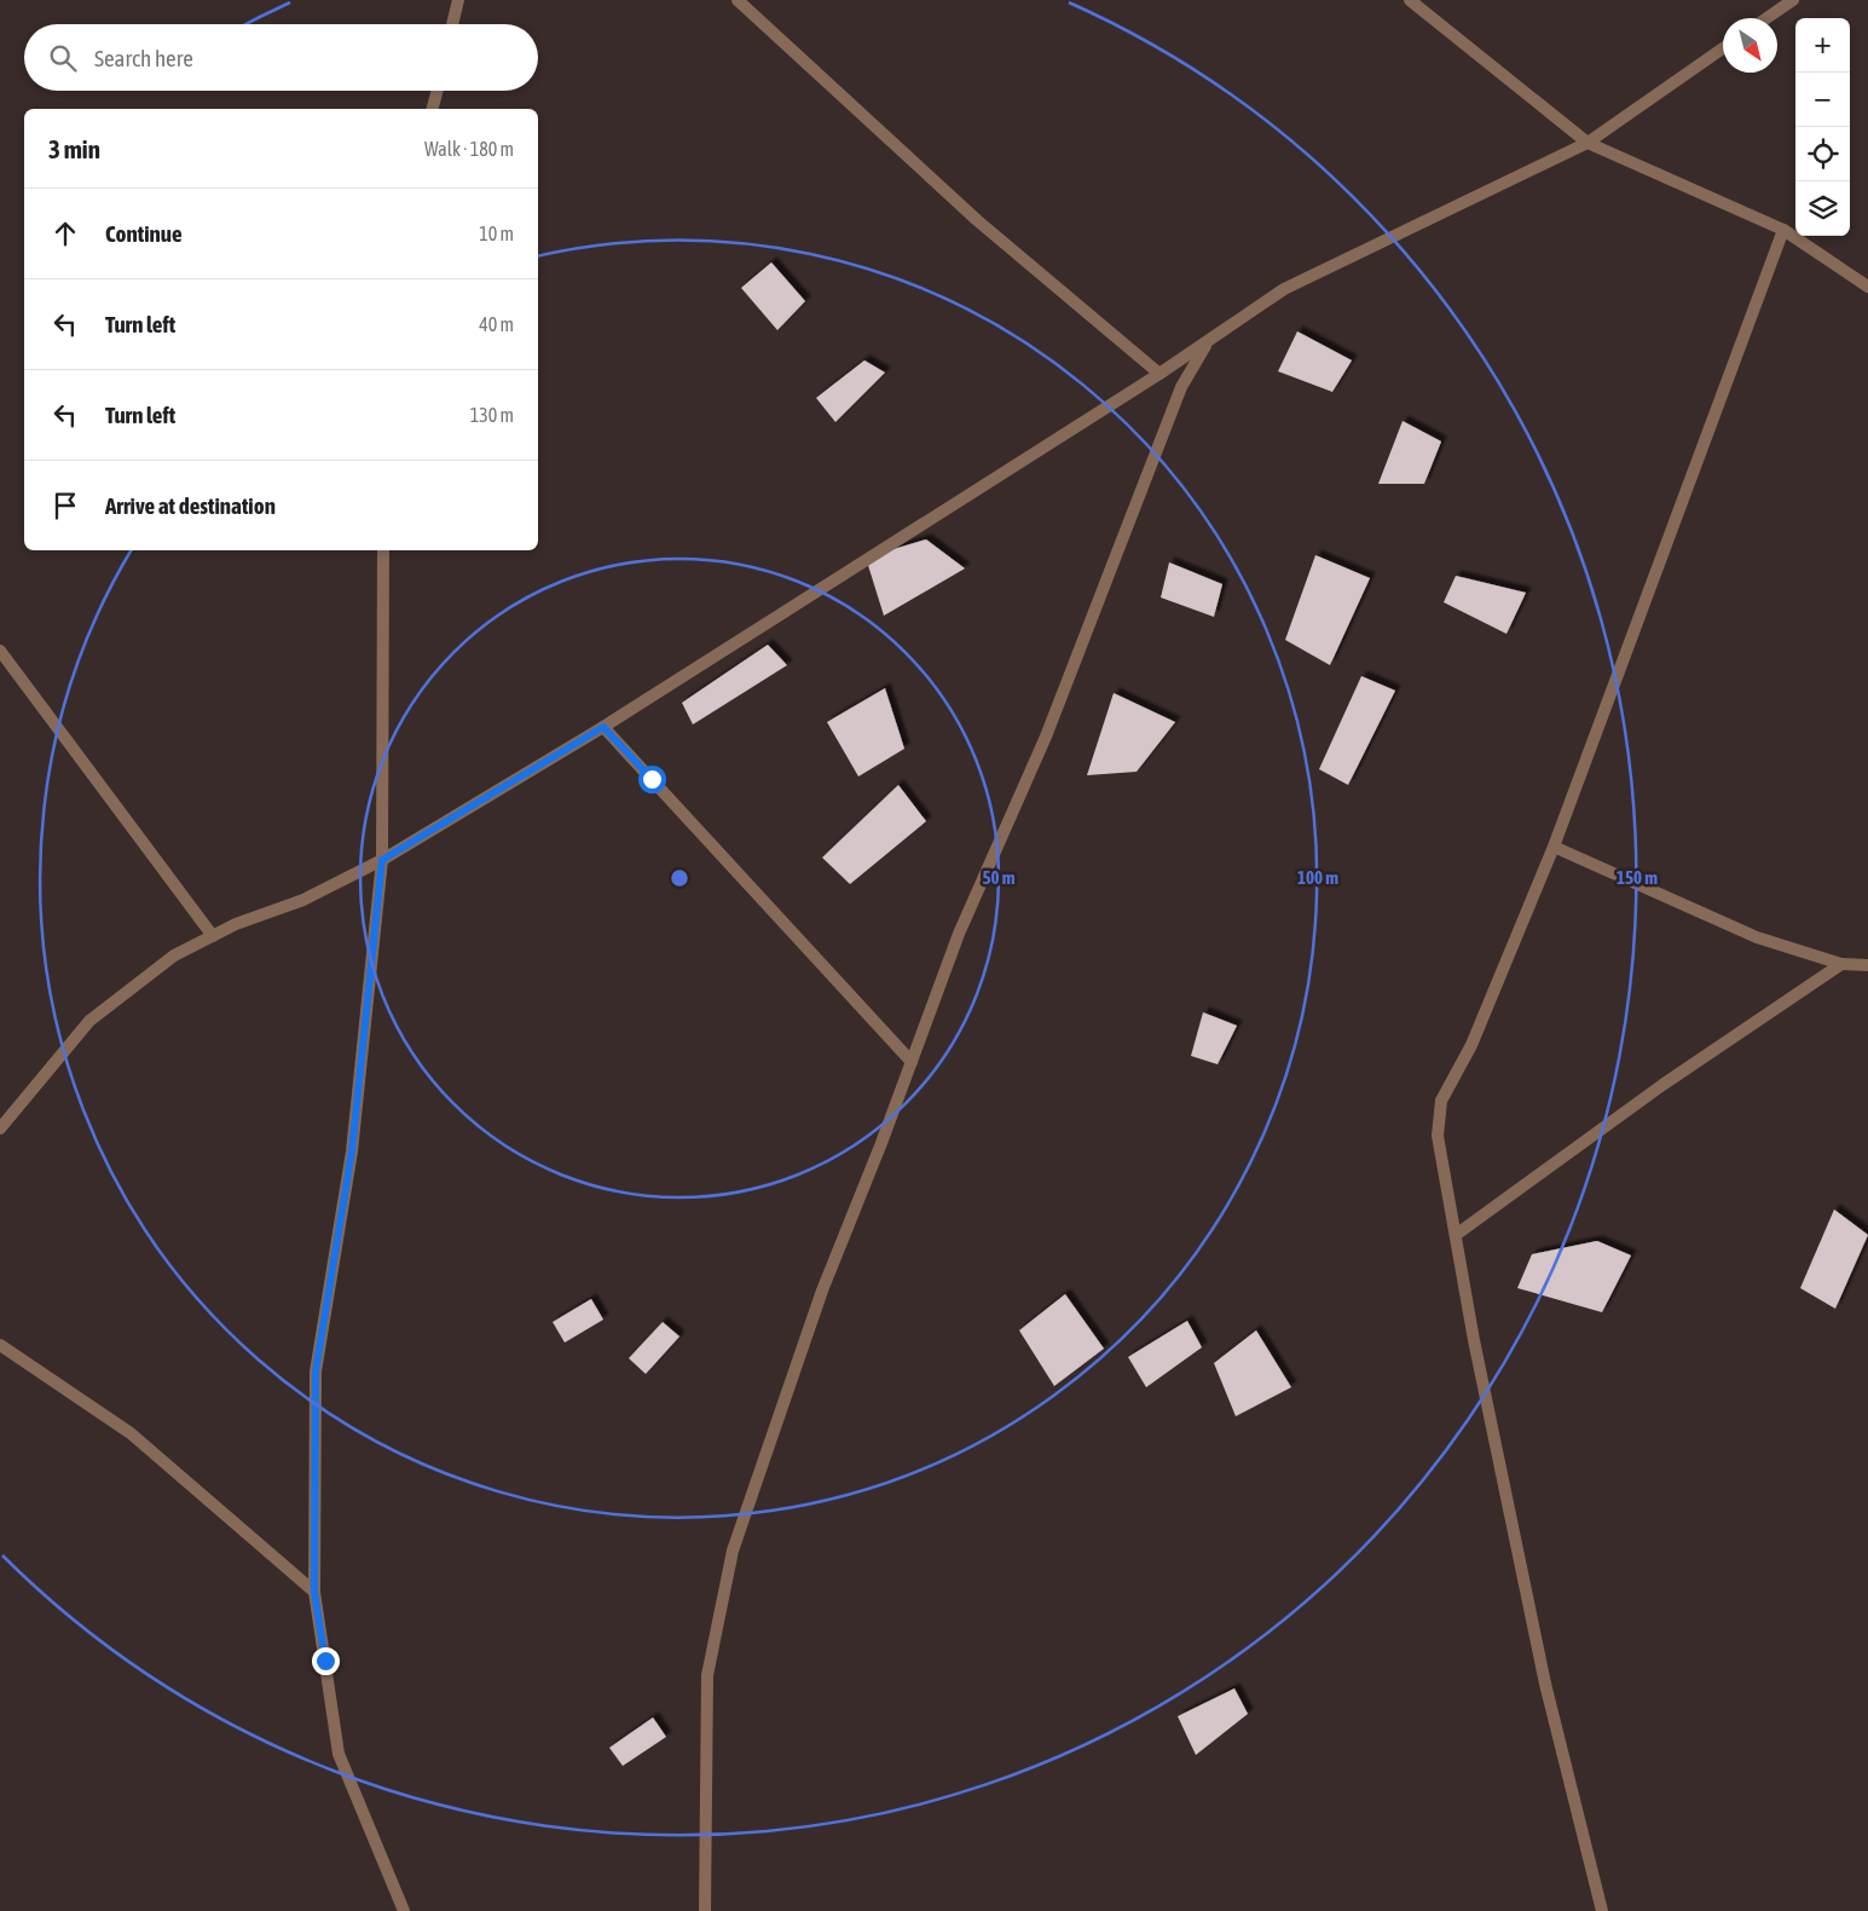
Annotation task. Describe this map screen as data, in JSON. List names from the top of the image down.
{
  "north": "bottom right",
  "page": {
    "map_buttons": ["+", "−"],
    "search": "Search here",
    "heading": ["3 min", "Walk · 180 m"],
    "list": [
      ["Continue", "10 m"],
      ["Turn left", "40 m"],
      ["Turn left", "130 m"],
      "Arrive at destination"
    ]
  },
  "rings": ["50 m", "100 m", "150 m"]
}
